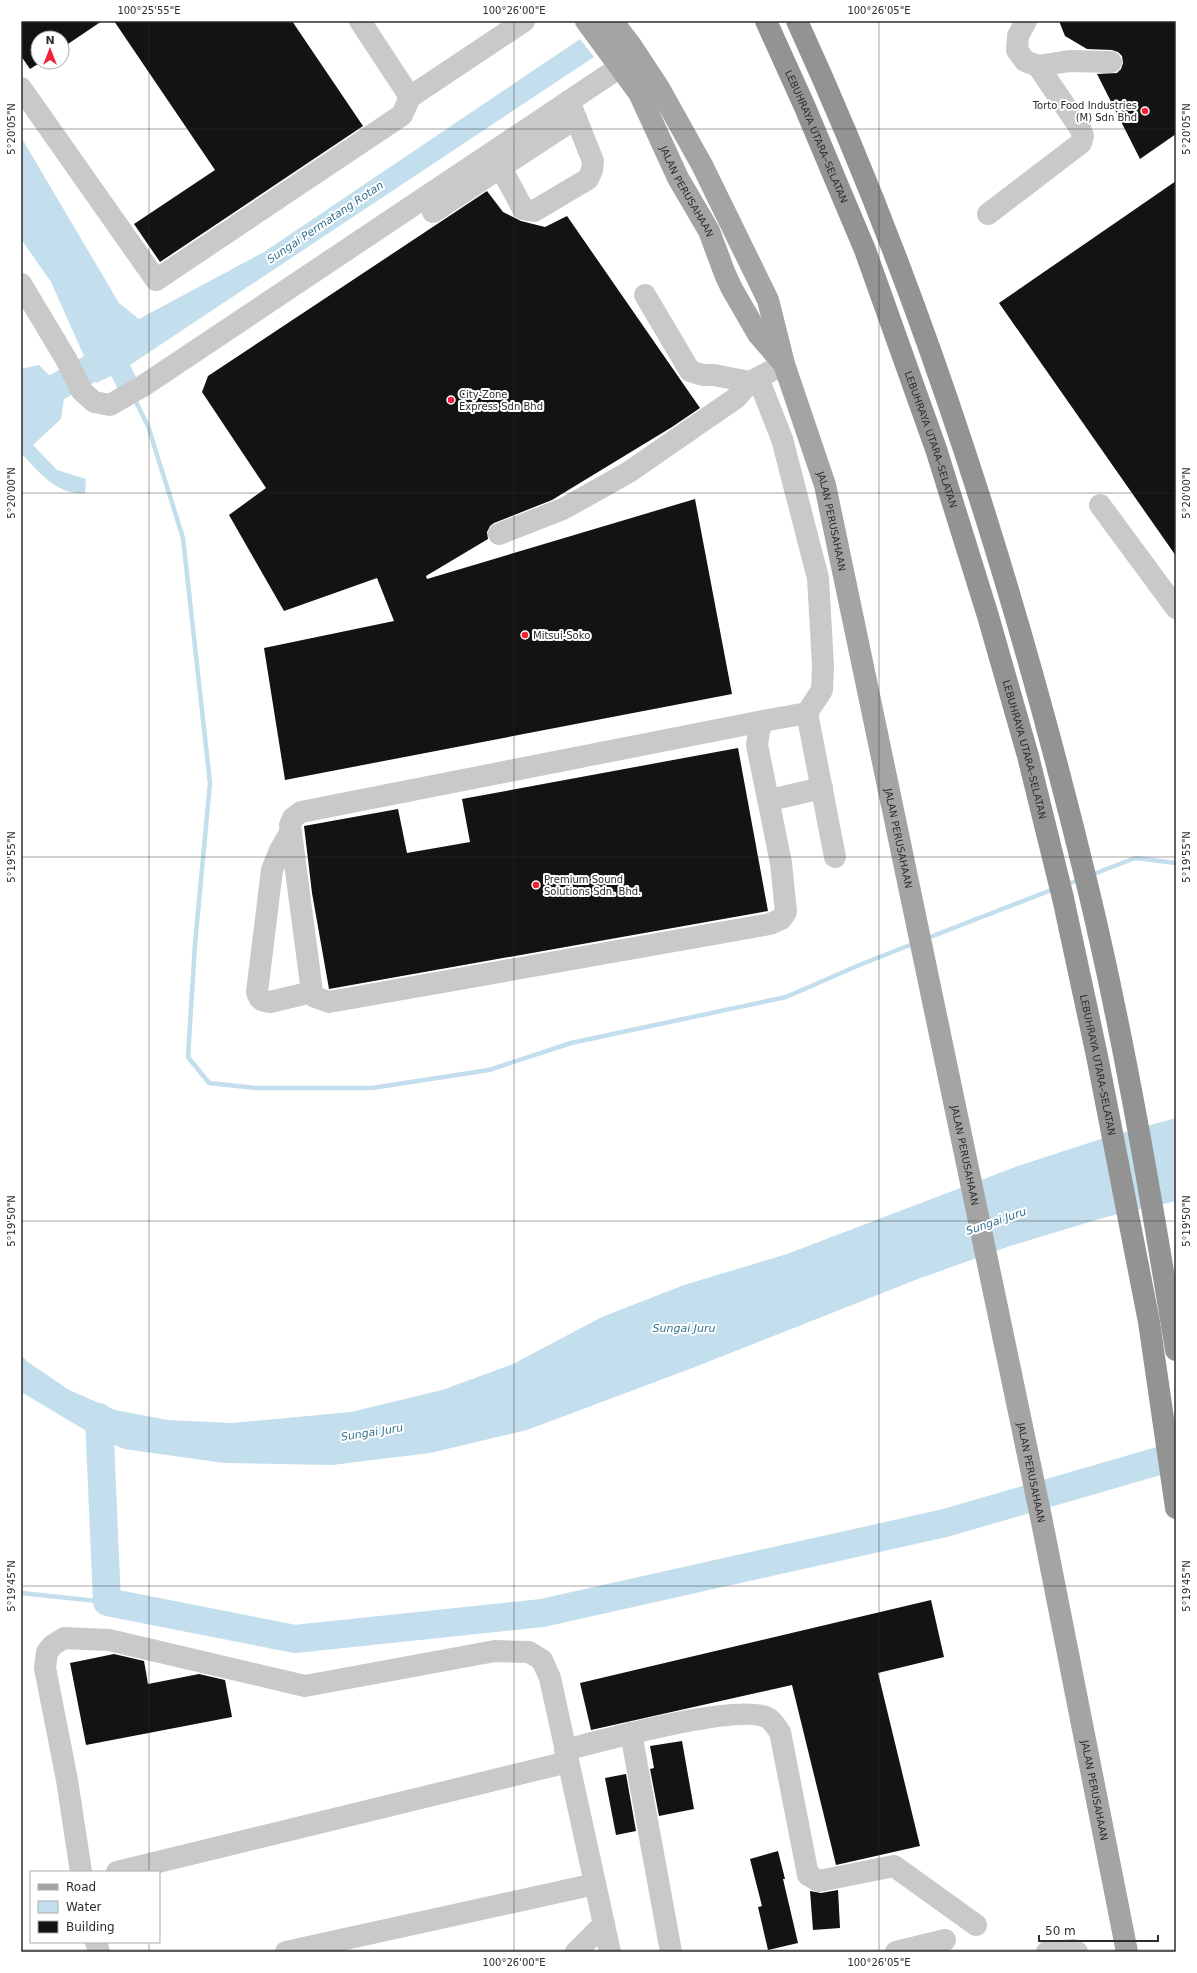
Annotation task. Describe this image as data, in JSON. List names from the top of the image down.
{
  "streets": {
    "highway": ["LEBUHRAYA UTARA–SELATAN"],
    "main road": ["JALAN PERUSAHAAN"]
  },
  "water": ["Sungai Permatang Rotan", "Sungai Juru"],
  "places": [
    "Torto Food Industries (M) Sdn Bhd",
    "City-Zone Express Sdn Bhd",
    "Mitsui-Soko",
    "Premium Sound Solutions Sdn. Bhd."
  ],
  "legend": ["Road", "Water", "Building"],
  "scale_bar": "50 m",
  "north": "top",
  "coordinates": [
    "100°25'55\"E",
    "100°26'00\"E",
    "100°26'05\"E",
    "5°20'05\"N",
    "5°20'00\"N",
    "5°19'55\"N",
    "5°19'50\"N",
    "5°19'45\"N"
  ]
}
